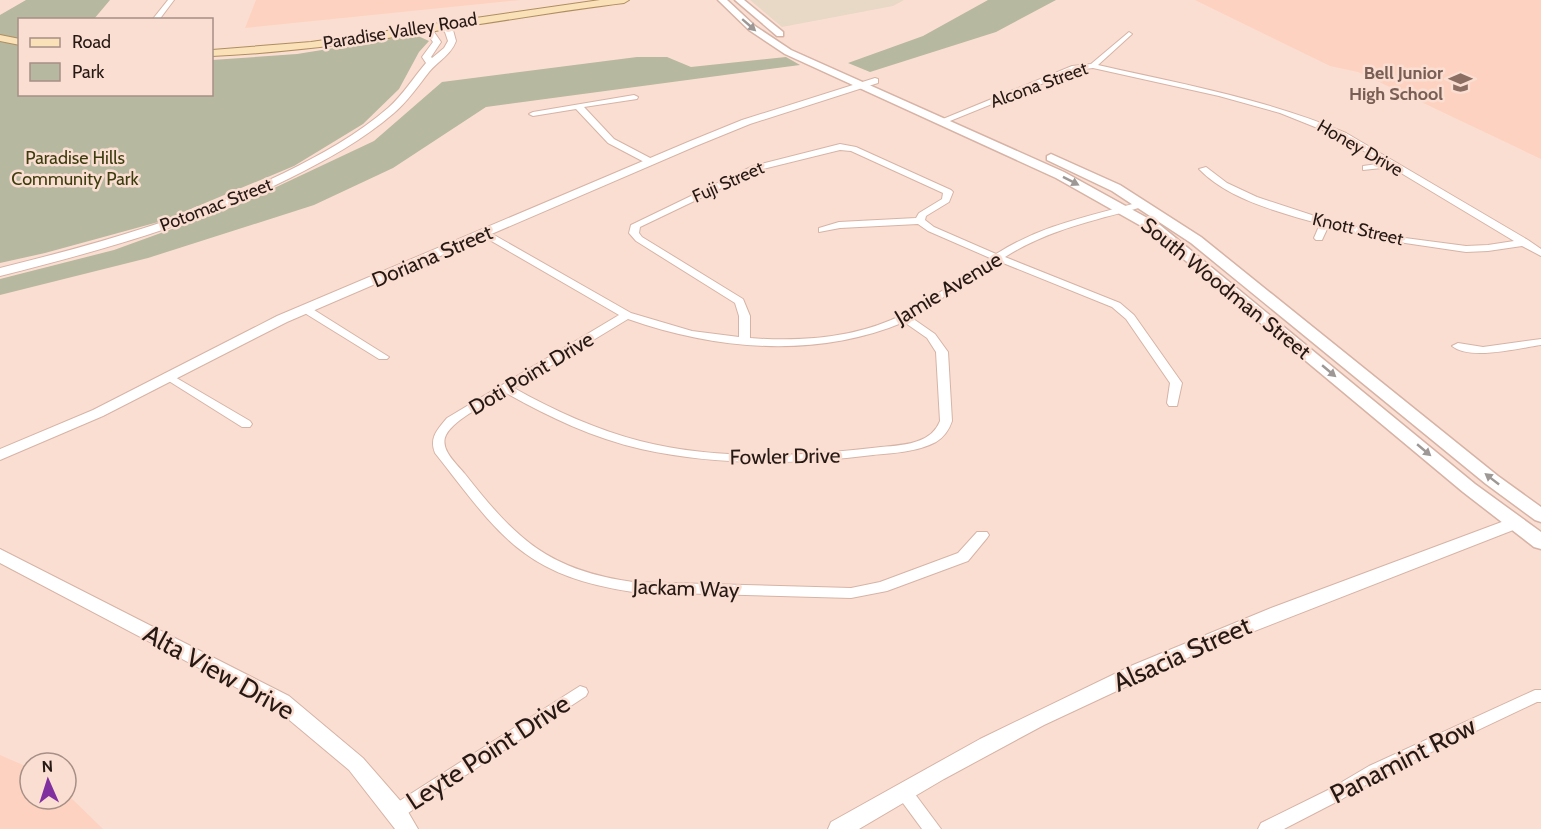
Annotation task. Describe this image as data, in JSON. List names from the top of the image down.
{
  "streets": {
    "main road": ["Paradise Valley Road", "South Woodman Street", "Alsacia Street"],
    "street": [
      "Alcona Street",
      "Honey Drive",
      "Fuji Street",
      "Potomac Street",
      "Knott Street",
      "Doriana Street",
      "Jamie Avenue",
      "Doti Point Drive",
      "Fowler Drive",
      "Jackam Way",
      "Alta View Drive",
      "Leyte Point Drive",
      "Panamint Row"
    ]
  },
  "crossings": [
    ["Paradise Valley Road", "Potomac Street"],
    ["Alcona Street", "Honey Drive"],
    ["Alcona Street", "South Woodman Street"],
    ["Honey Drive", "Knott Street"],
    ["Fuji Street", "Jamie Avenue"],
    ["Doriana Street", "Jamie Avenue"],
    ["Doriana Street", "South Woodman Street"],
    ["Jamie Avenue", "South Woodman Street"],
    ["Jamie Avenue", "Doti Point Drive"],
    ["Jamie Avenue", "Fowler Drive"],
    ["South Woodman Street", "Alsacia Street"],
    ["Doti Point Drive", "Fowler Drive"],
    ["Doti Point Drive", "Jackam Way"],
    ["Alta View Drive", "Leyte Point Drive"]
  ],
  "parks": ["Paradise Hills Community Park"],
  "places": {
    "school or university": ["Bell Junior High School"]
  },
  "legend": ["Road", "Park"],
  "north": "top"
}
